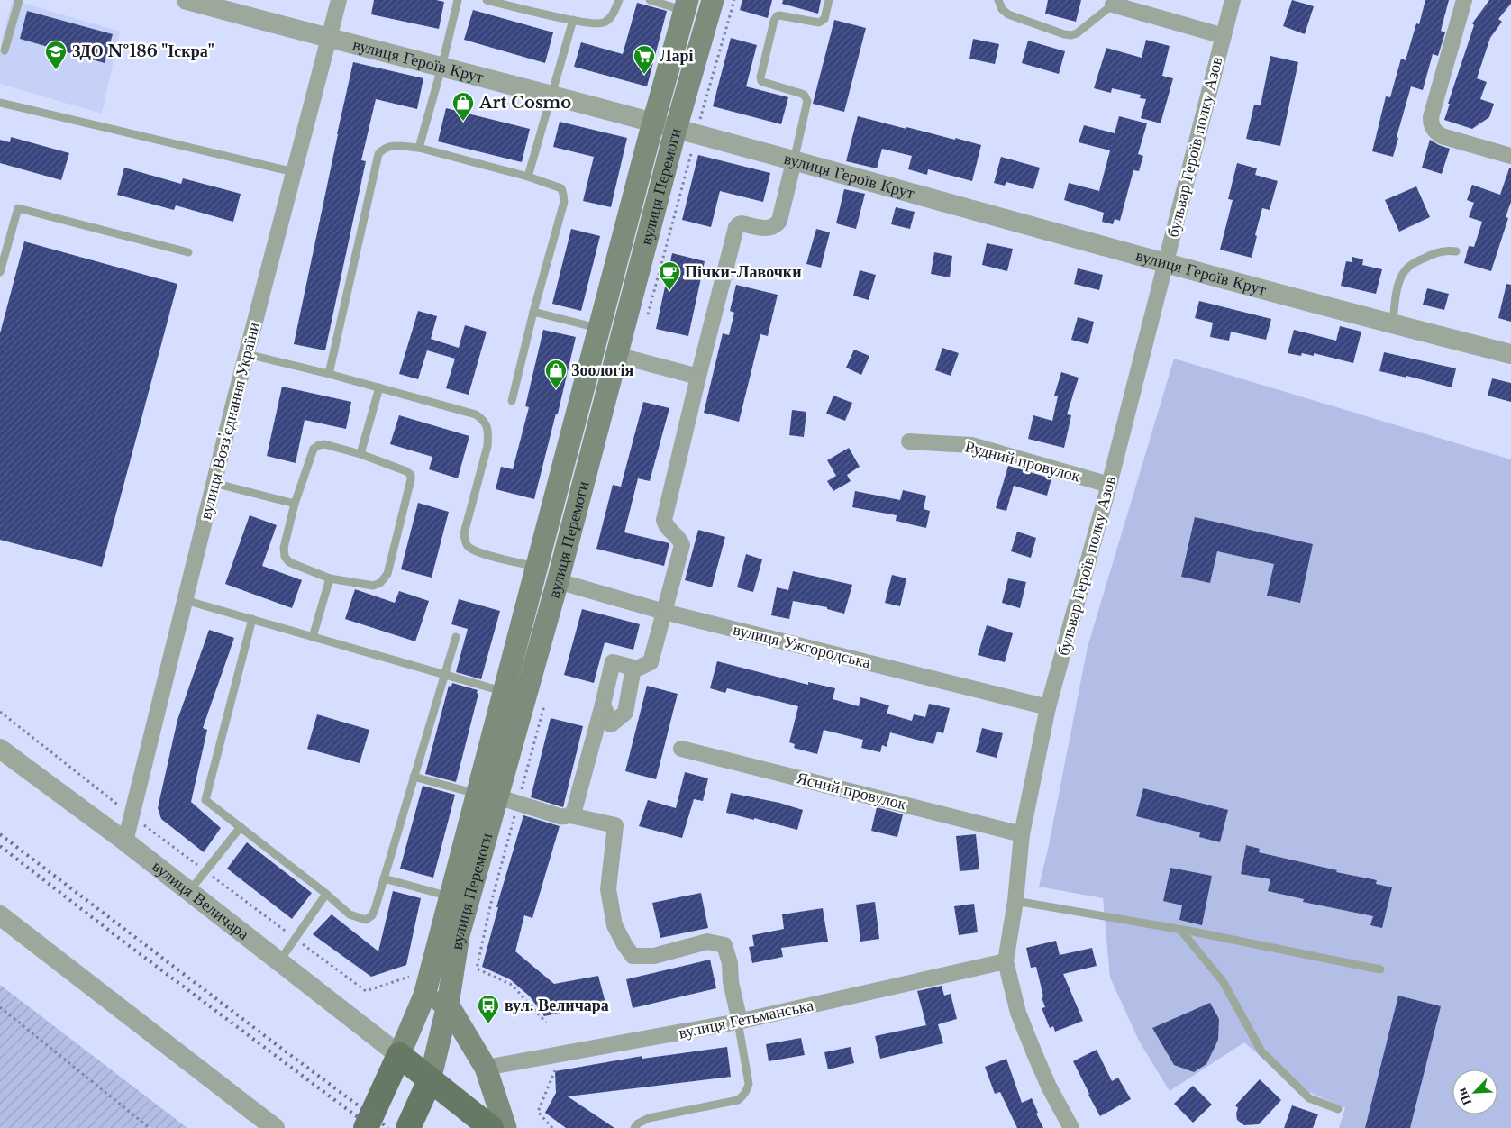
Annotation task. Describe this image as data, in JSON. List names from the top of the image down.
{
  "streets": {
    "main road": ["вулиця Перемоги"],
    "street": [
      "вулиця Героїв Крут",
      "бульвар Героїв полку Азов",
      "вулиця Воззʼєднання України",
      "Рудний провулок",
      "вулиця Ужгородська",
      "Ясний провулок",
      "вулиця Величара",
      "вулиця Гетьманська"
    ]
  },
  "crossings": [
    ["вулиця Героїв Крут", "бульвар Героїв полку Азов"],
    ["вулиця Героїв Крут", "вулиця Перемоги"],
    ["вулиця Героїв Крут", "вулиця Воззʼєднання України"],
    ["бульвар Героїв полку Азов", "Рудний провулок"],
    ["бульвар Героїв полку Азов", "вулиця Ужгородська"],
    ["бульвар Героїв полку Азов", "Ясний провулок"],
    ["бульвар Героїв полку Азов", "вулиця Гетьманська"],
    ["вулиця Перемоги", "вулиця Ужгородська"],
    ["вулиця Перемоги", "вулиця Величара"],
    ["вулиця Воззʼєднання України", "вулиця Величара"]
  ],
  "places": {
    "school or university": ["ЗДО №186 \"Іскра\""],
    "supermarket": ["Ларі"],
    "shop": ["Art Cosmo", "Зоологія"],
    "cafe": ["Пічки-Лавочки"],
    "bus stop": ["вул. Величара"]
  },
  "north": "bottom left"
}
